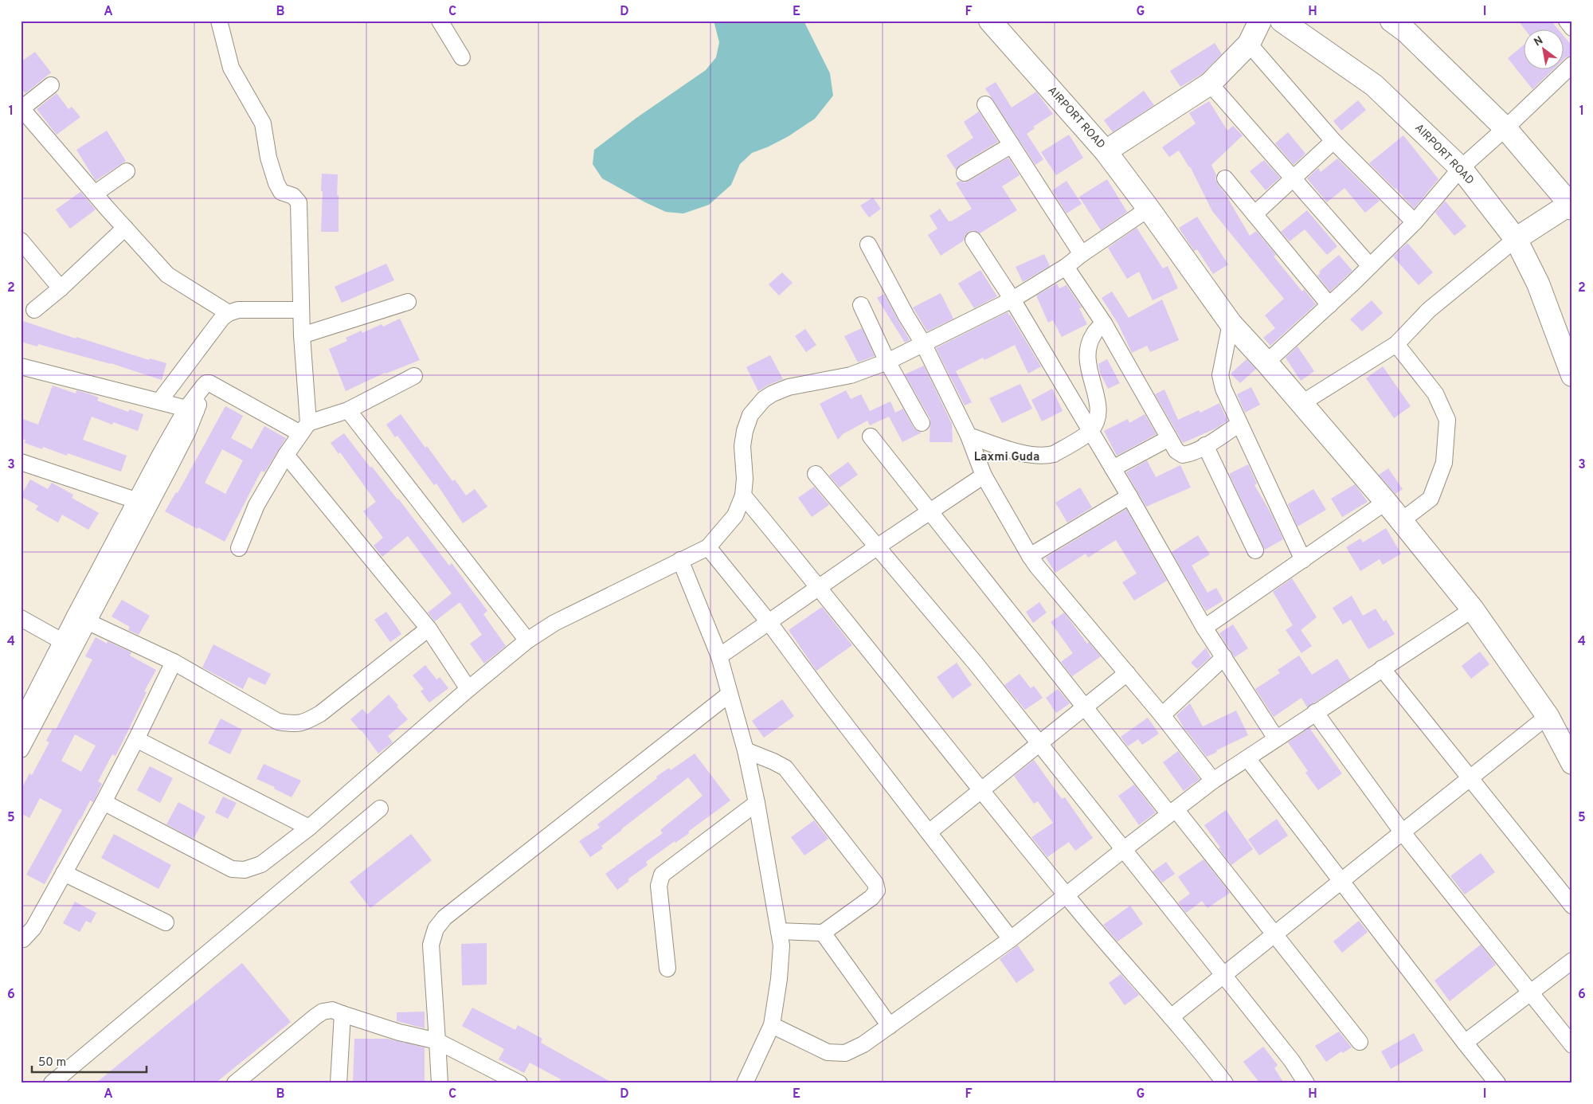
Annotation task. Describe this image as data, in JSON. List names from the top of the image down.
{
  "streets": {
    "street": ["AIRPORT ROAD"]
  },
  "districts": ["Laxmi Guda"],
  "scale_bar": "50 m",
  "north": "top left",
  "grid": {
    "columns": [
      "A",
      "B",
      "C",
      "D",
      "E",
      "F",
      "G",
      "H",
      "I"
    ],
    "rows": [
      "1",
      "2",
      "3",
      "4",
      "5",
      "6"
    ]
  }
}
